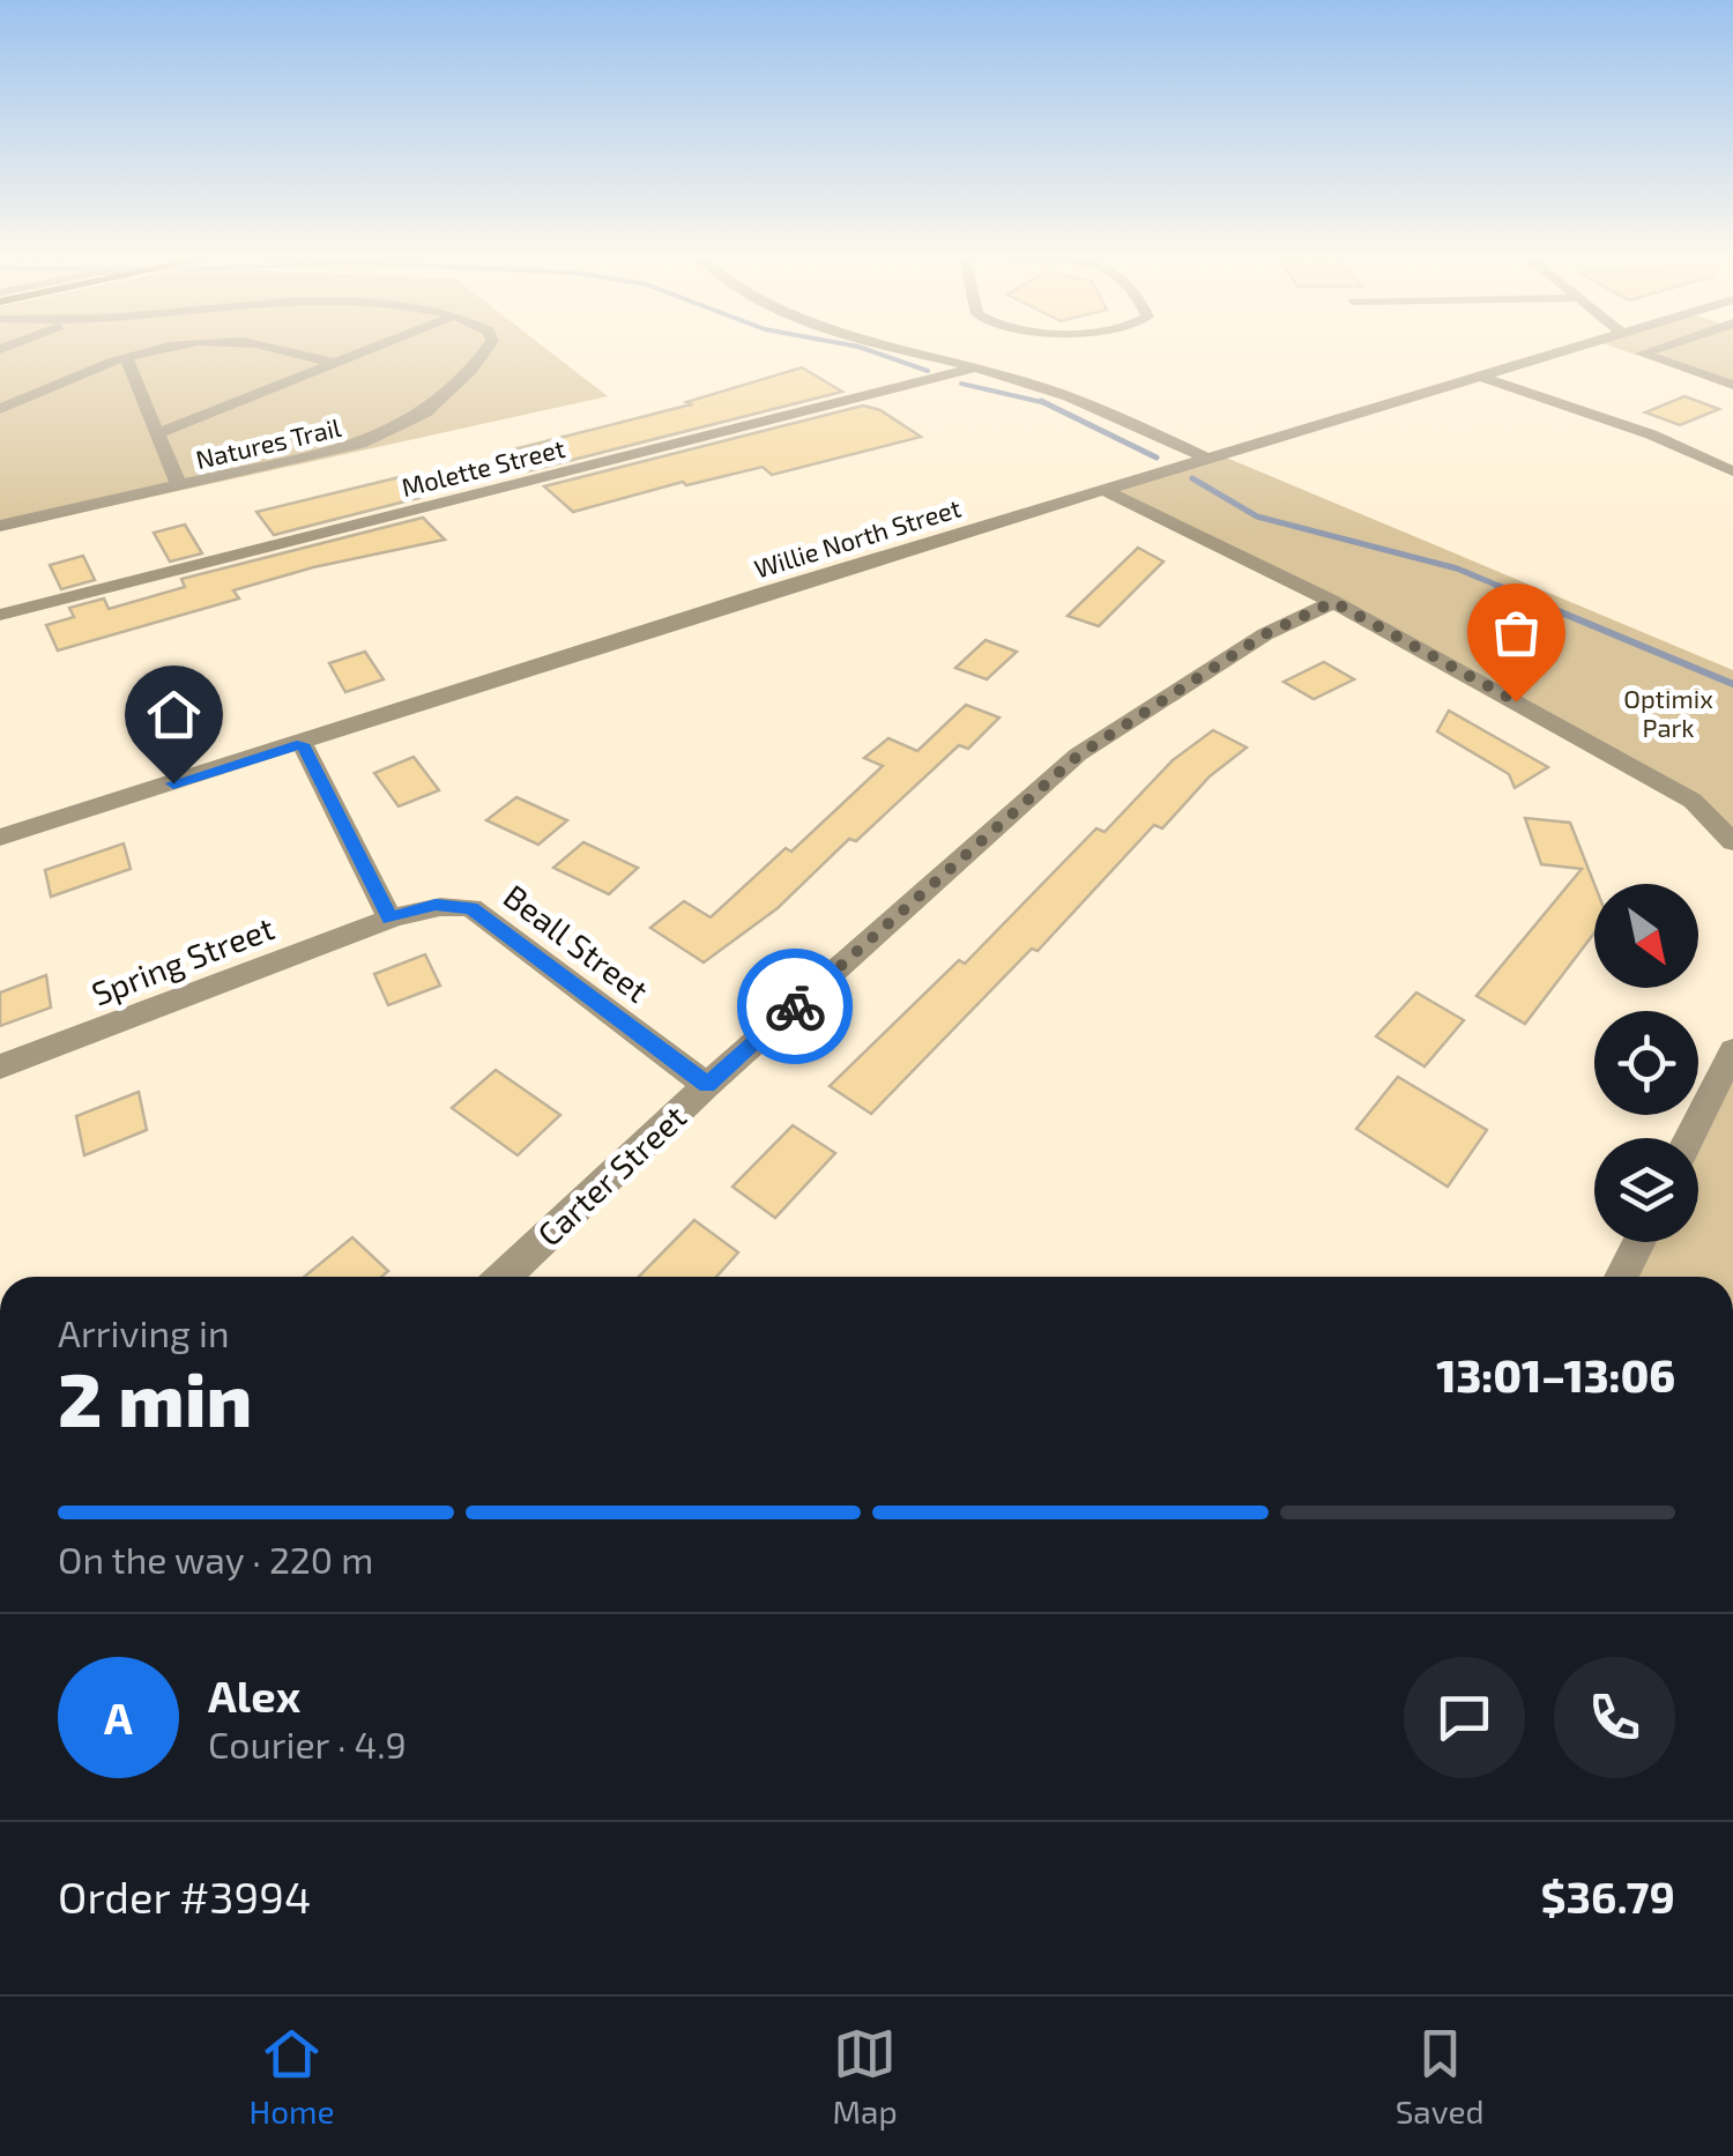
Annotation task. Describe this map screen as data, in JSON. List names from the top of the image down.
{
  "streets": {
    "street": [
      "Natures Trail",
      "Molette Street",
      "Willie North Street",
      "Beall Street",
      "Spring Street",
      "Carter Street"
    ]
  },
  "crossings": [
    ["Beall Street", "Spring Street"],
    ["Beall Street", "Carter Street"]
  ],
  "parks": ["Optimix Park"],
  "north": "bottom right",
  "page": {
    "heading": ["2 min", "Arriving in", "13:01–13:06"],
    "panel": [
      "Alex",
      "Courier · 4.9",
      "Order #3994",
      "$36.79"
    ],
    "bar": "On the way · 220 m",
    "round": "A",
    "tabs": ["Home", "Map", "Saved"]
  }
}
